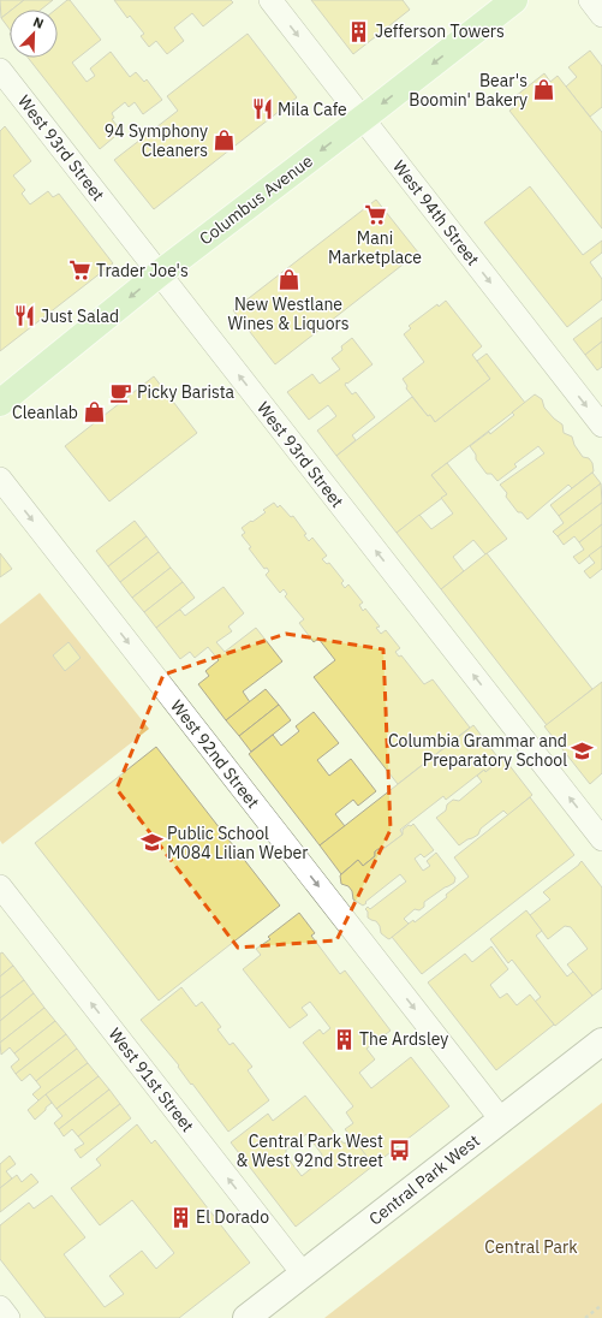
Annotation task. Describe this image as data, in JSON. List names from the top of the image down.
{
  "streets": {
    "main road": ["Columbus Avenue", "Central Park West"],
    "street": [
      "West 93rd Street",
      "West 94th Street",
      "West 92nd Street",
      "West 91st Street"
    ]
  },
  "crossings": [
    ["West 93rd Street", "Columbus Avenue"],
    ["Columbus Avenue", "West 94th Street"],
    ["West 92nd Street", "Central Park West"],
    ["West 91st Street", "Central Park West"]
  ],
  "one_way": [
    "West 93rd Street",
    "Columbus Avenue",
    "West 94th Street",
    "West 92nd Street",
    "West 91st Street"
  ],
  "parks": ["Central Park"],
  "places": {
    "building": ["Jefferson Towers", "The Ardsley", "El Dorado"],
    "shop": [
      "Bear's Boomin' Bakery",
      "94 Symphony Cleaners",
      "New Westlane Wines & Liquors",
      "Cleanlab"
    ],
    "restaurant": ["Mila Cafe", "Just Salad"],
    "supermarket": ["Mani Marketplace", "Trader Joe's"],
    "cafe": ["Picky Barista"],
    "school or university": ["Columbia Grammar and Preparatory School", "Public School M084 Lilian Weber"],
    "bus stop": ["Central Park West & West 92nd Street"]
  },
  "north": "top right"
}
